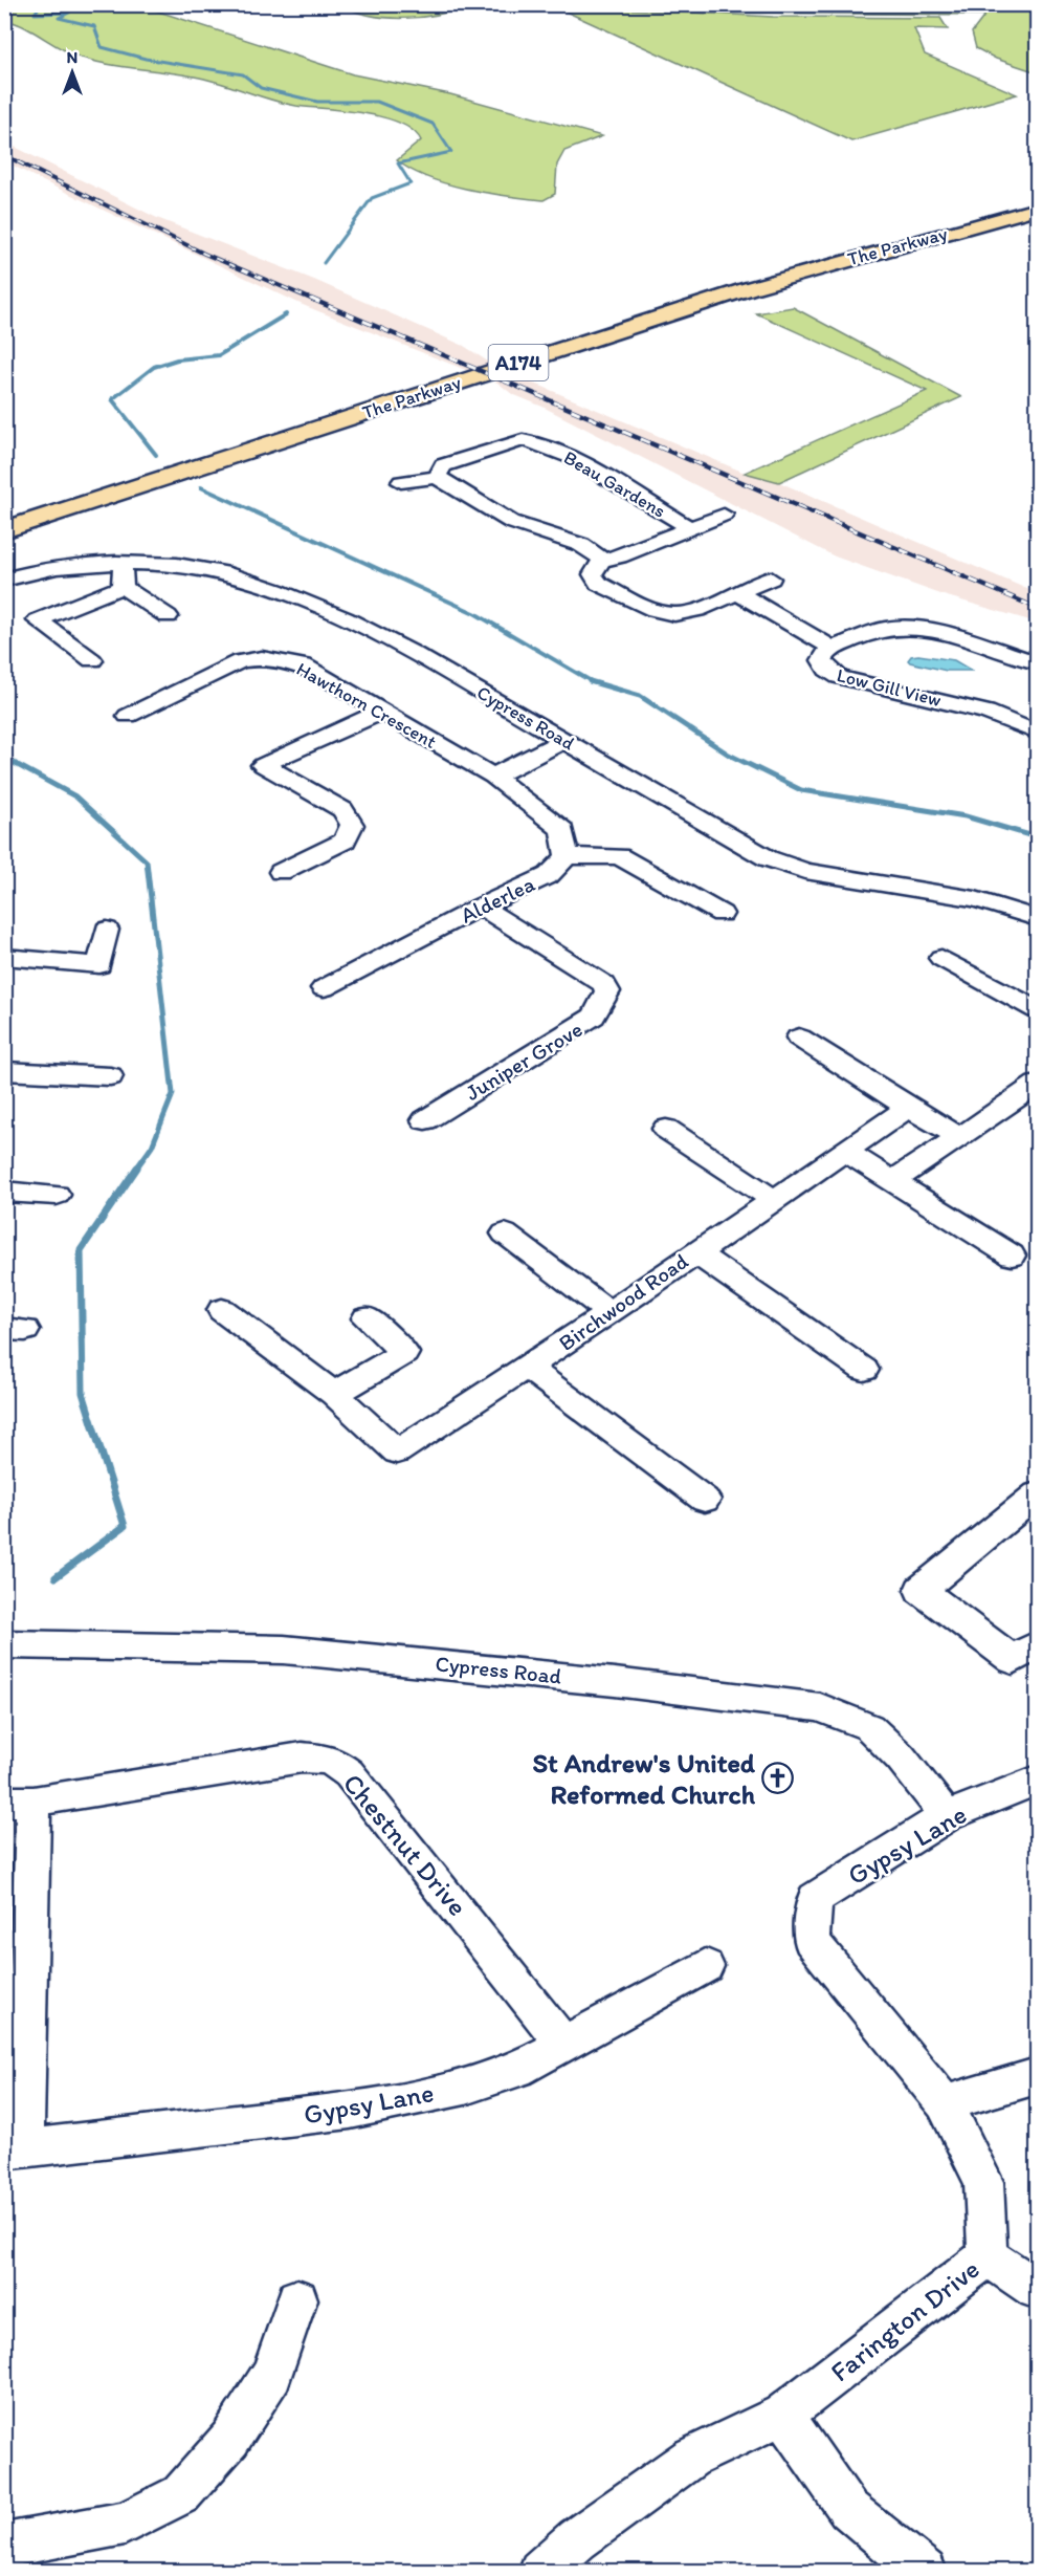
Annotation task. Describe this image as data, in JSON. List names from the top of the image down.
{
  "streets": {
    "highway": ["The Parkway", "A174"],
    "street": [
      "Beau Gardens",
      "Low Gill View",
      "Hawthorn Crescent",
      "Cypress Road",
      "Alderlea",
      "Juniper Grove",
      "Birchwood Road",
      "Chestnut Drive",
      "Gypsy Lane",
      "Farington Drive"
    ]
  },
  "crossings": [
    ["Cypress Road", "Gypsy Lane"],
    ["Alderlea", "Juniper Grove"],
    ["Chestnut Drive", "Gypsy Lane"],
    ["Gypsy Lane", "Farington Drive"]
  ],
  "places": {
    "church": ["St Andrew's United Reformed Church"]
  },
  "north": "top"
}
